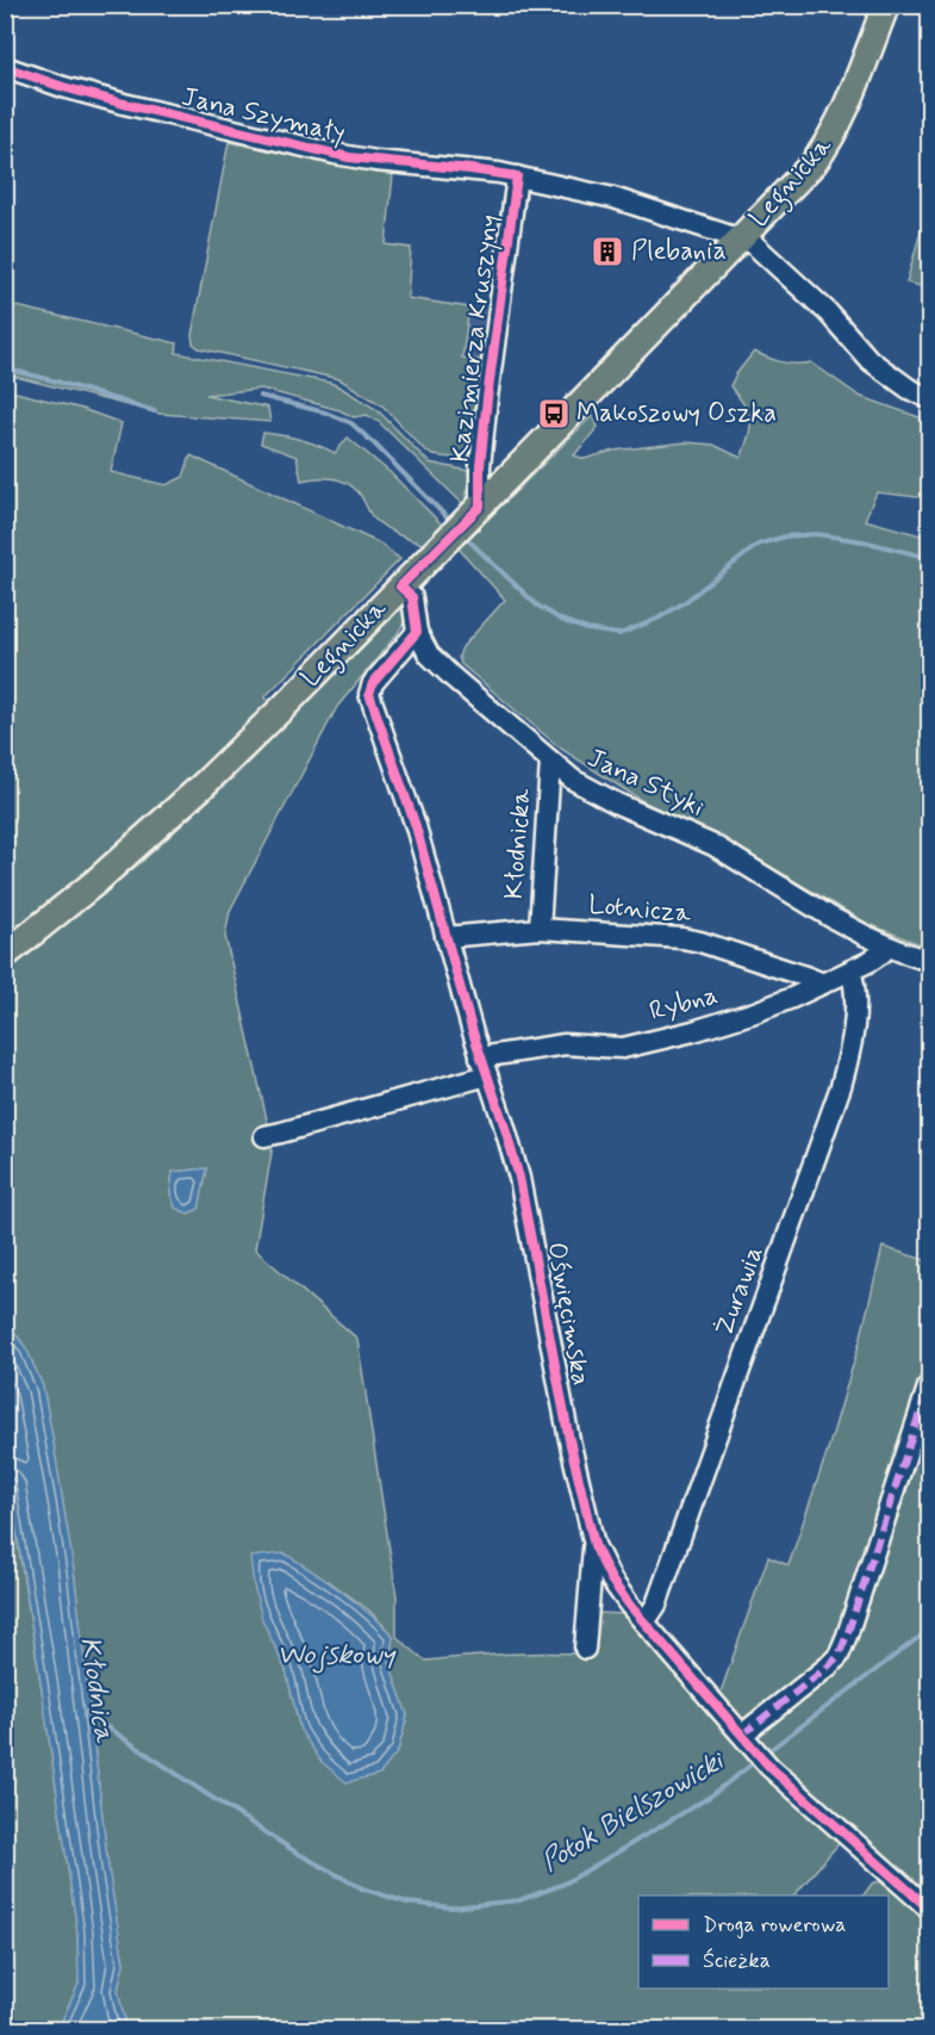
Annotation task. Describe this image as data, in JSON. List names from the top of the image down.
{
  "streets": {
    "main road": ["Legnicka"],
    "street": [
      "Jana Szymały",
      "Kazimierza Kruszyny",
      "Jana Styki",
      "Kłodnicka",
      "Lotnicza",
      "Rybna",
      "Żurawia",
      "Oświęcimska"
    ]
  },
  "crossings": [
    ["Jana Szymały", "Legnicka"],
    ["Jana Szymały", "Kazimierza Kruszyny"],
    ["Legnicka", "Kazimierza Kruszyny"],
    ["Legnicka", "Jana Styki"],
    ["Jana Styki", "Kłodnicka"],
    ["Jana Styki", "Rybna"],
    ["Jana Styki", "Oświęcimska"],
    ["Kłodnicka", "Lotnicza"],
    ["Lotnicza", "Rybna"],
    ["Lotnicza", "Oświęcimska"],
    ["Rybna", "Żurawia"],
    ["Rybna", "Oświęcimska"],
    ["Żurawia", "Oświęcimska"]
  ],
  "water": ["Wojskowy", "Kłodnica", "Potok Bielszowicki"],
  "places": {
    "building": ["Plebania"],
    "bus stop": ["Makoszowy Oszka"]
  },
  "legend": ["Droga rowerowa", "Ścieżka"]
}
